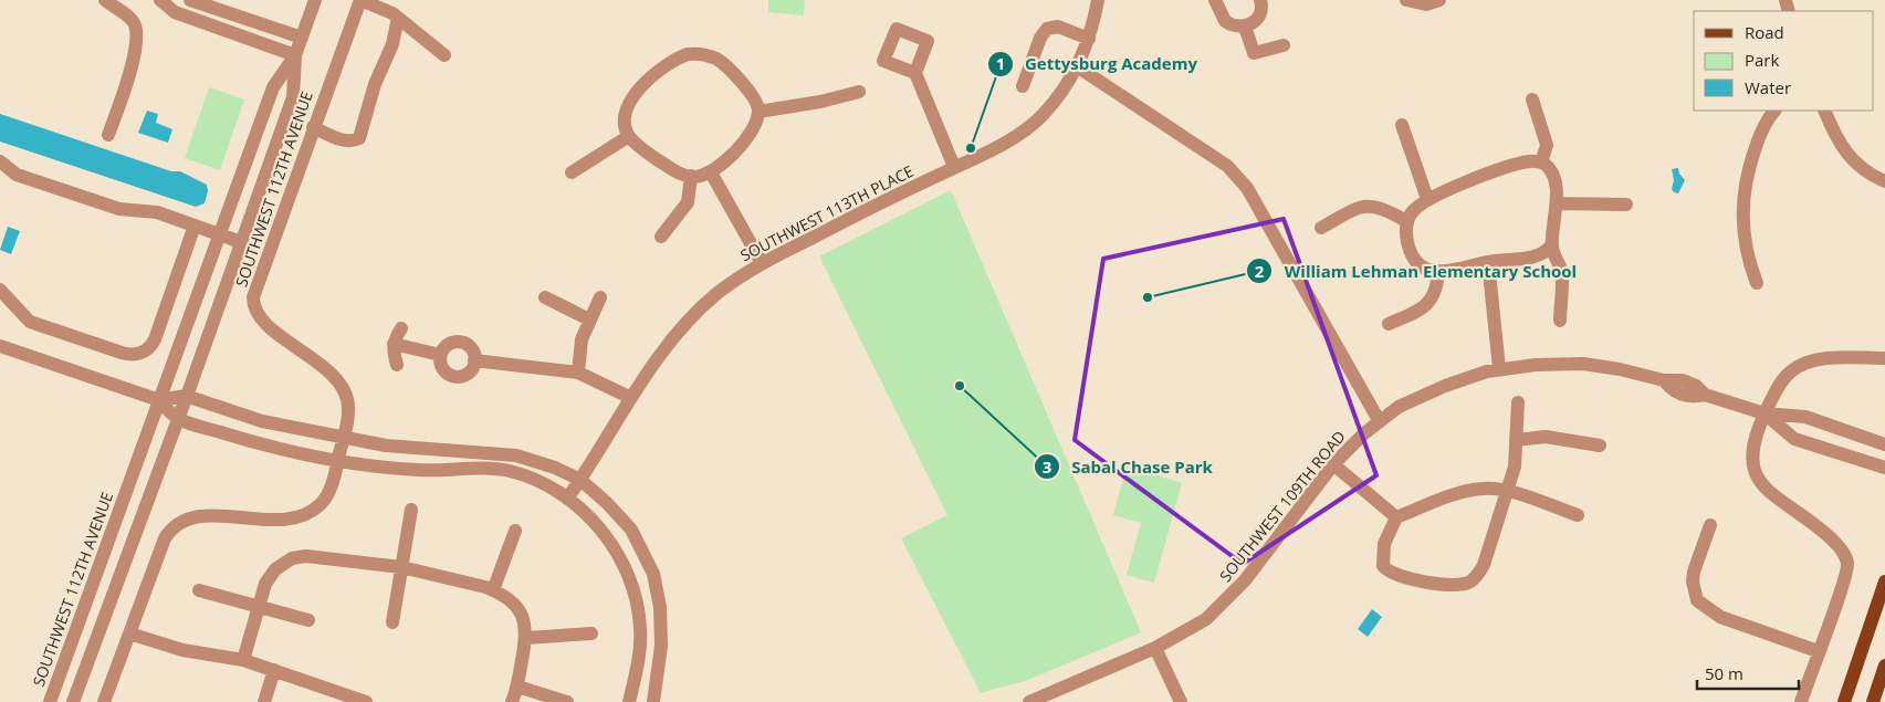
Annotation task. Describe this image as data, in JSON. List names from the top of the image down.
{
  "streets": {
    "street": ["SOUTHWEST 112TH AVENUE", "SOUTHWEST 113TH PLACE", "SOUTHWEST 109TH ROAD"]
  },
  "places": ["Gettysburg Academy", "William Lehman Elementary School", "Sabal Chase Park"],
  "legend": ["Road", "Park", "Water"],
  "scale_bar": "50 m"
}
